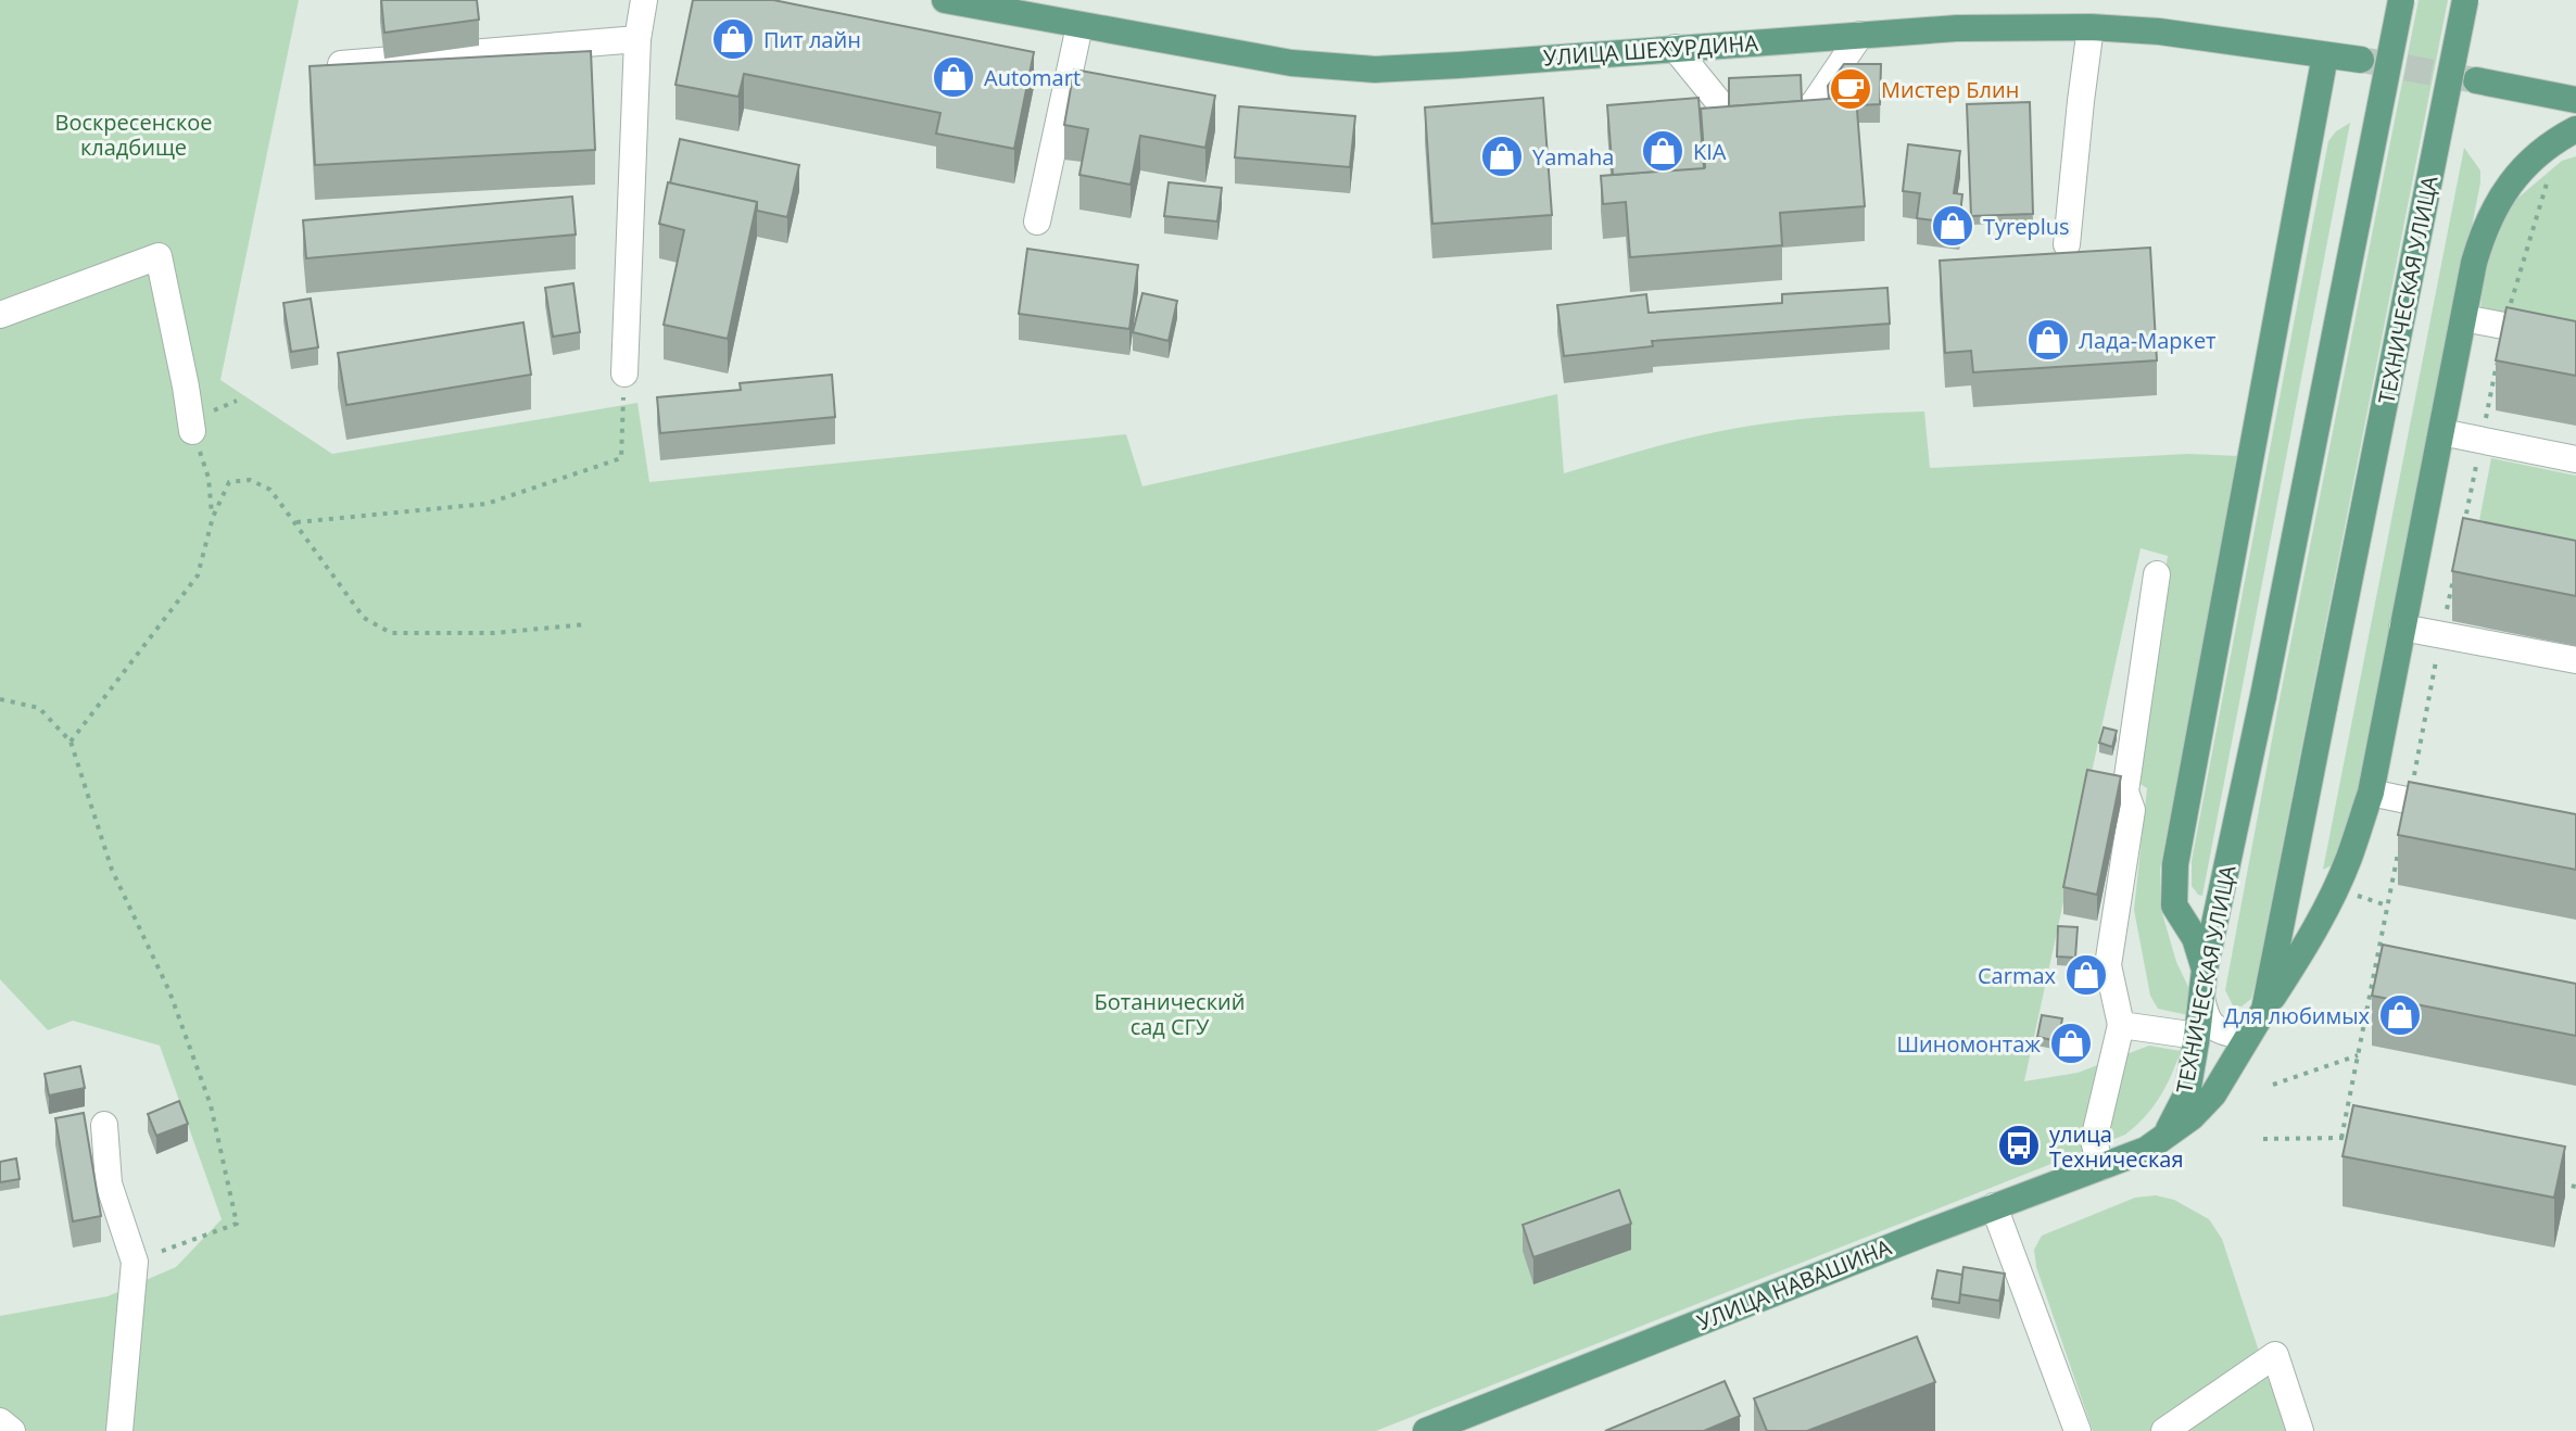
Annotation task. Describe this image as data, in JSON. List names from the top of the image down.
{
  "streets": {
    "main road": ["УЛИЦА ШЕХУРДИНА", "ТЕХНИЧЕСКАЯ УЛИЦА", "УЛИЦА НАВАШИНА"]
  },
  "crossings": [
    ["ТЕХНИЧЕСКАЯ УЛИЦА", "УЛИЦА НАВАШИНА"]
  ],
  "parks": ["Воскресенское кладбище", "Ботанический сад СГУ"],
  "places": {
    "shop": [
      "Пит лайн",
      "Automart",
      "KIA",
      "Yamaha",
      "Tyreplus",
      "Лада-Маркет",
      "Carmax",
      "Для любимых",
      "Шиномонтаж"
    ],
    "cafe": ["Мистер Блин"],
    "bus stop": ["улица Техническая"]
  }
}
